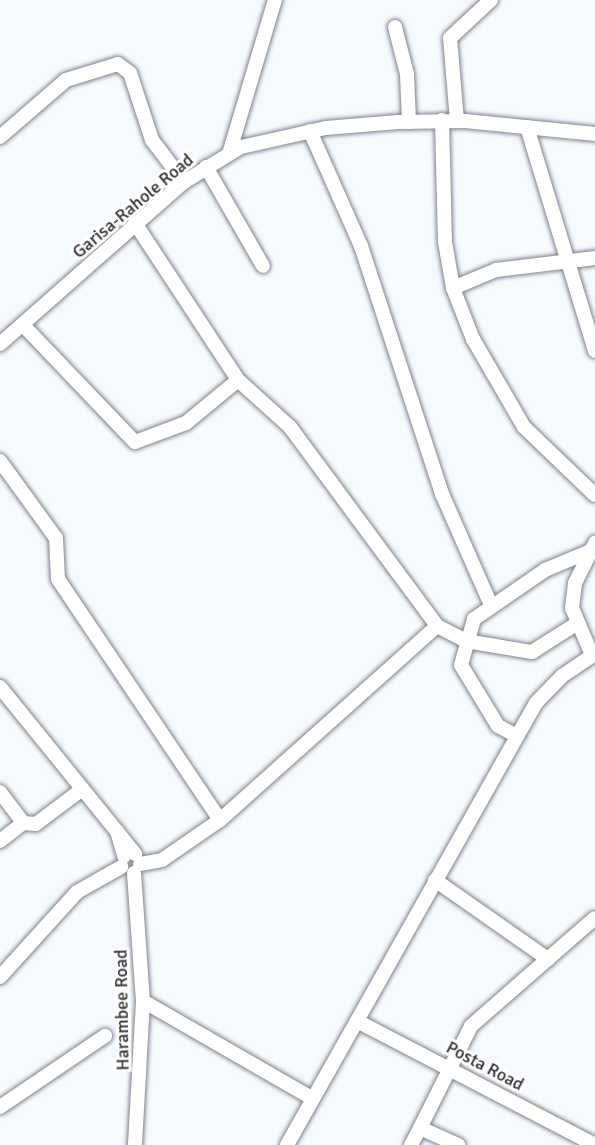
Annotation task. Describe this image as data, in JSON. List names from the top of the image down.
{
  "streets": {
    "street": ["Garisa-Rahole Road", "Harambee Road", "Posta Road"]
  }
}
